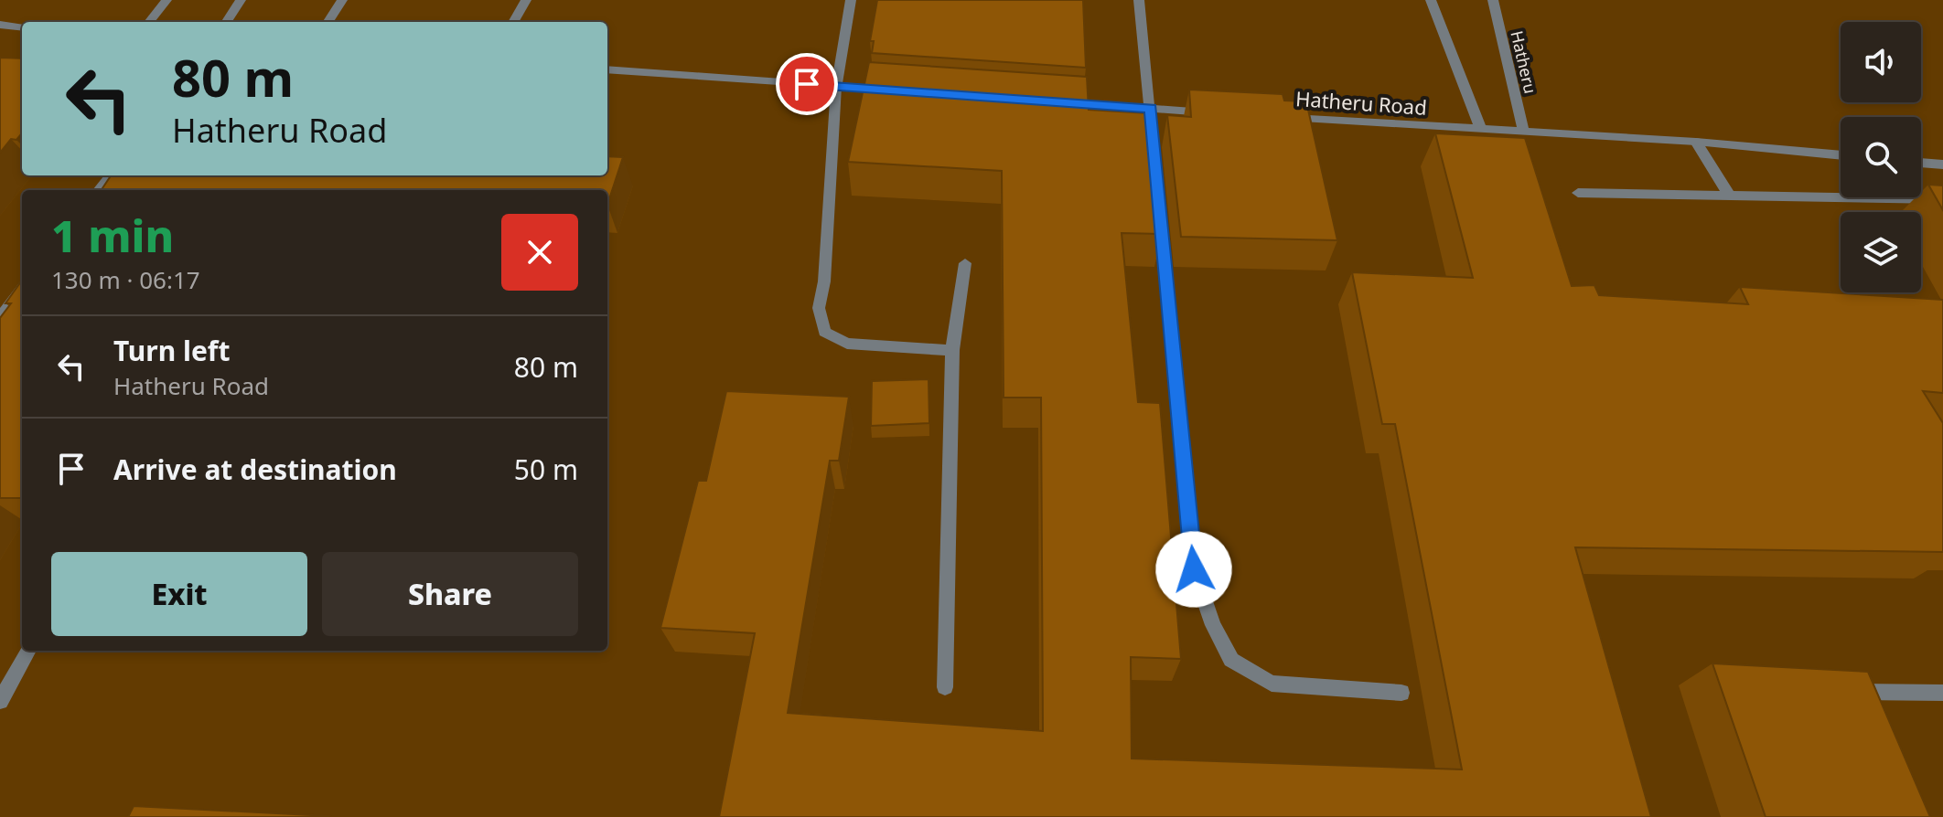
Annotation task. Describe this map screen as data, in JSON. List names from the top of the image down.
{
  "streets": {
    "street": ["Hatheru", "Hatheru Road"]
  },
  "crossings": [
    ["Hatheru", "Hatheru Road"]
  ],
  "page": {
    "turn": ["80 m", "Hatheru Road"],
    "heading": ["1 min", "130 m · 06:17"],
    "list": [
      {
        "name": "Turn left",
        "note": "Hatheru Road",
        "value": "80 m"
      },
      {
        "name": "Arrive at destination",
        "value": "50 m"
      }
    ],
    "buttons": ["Exit", "Share"]
  }
}
